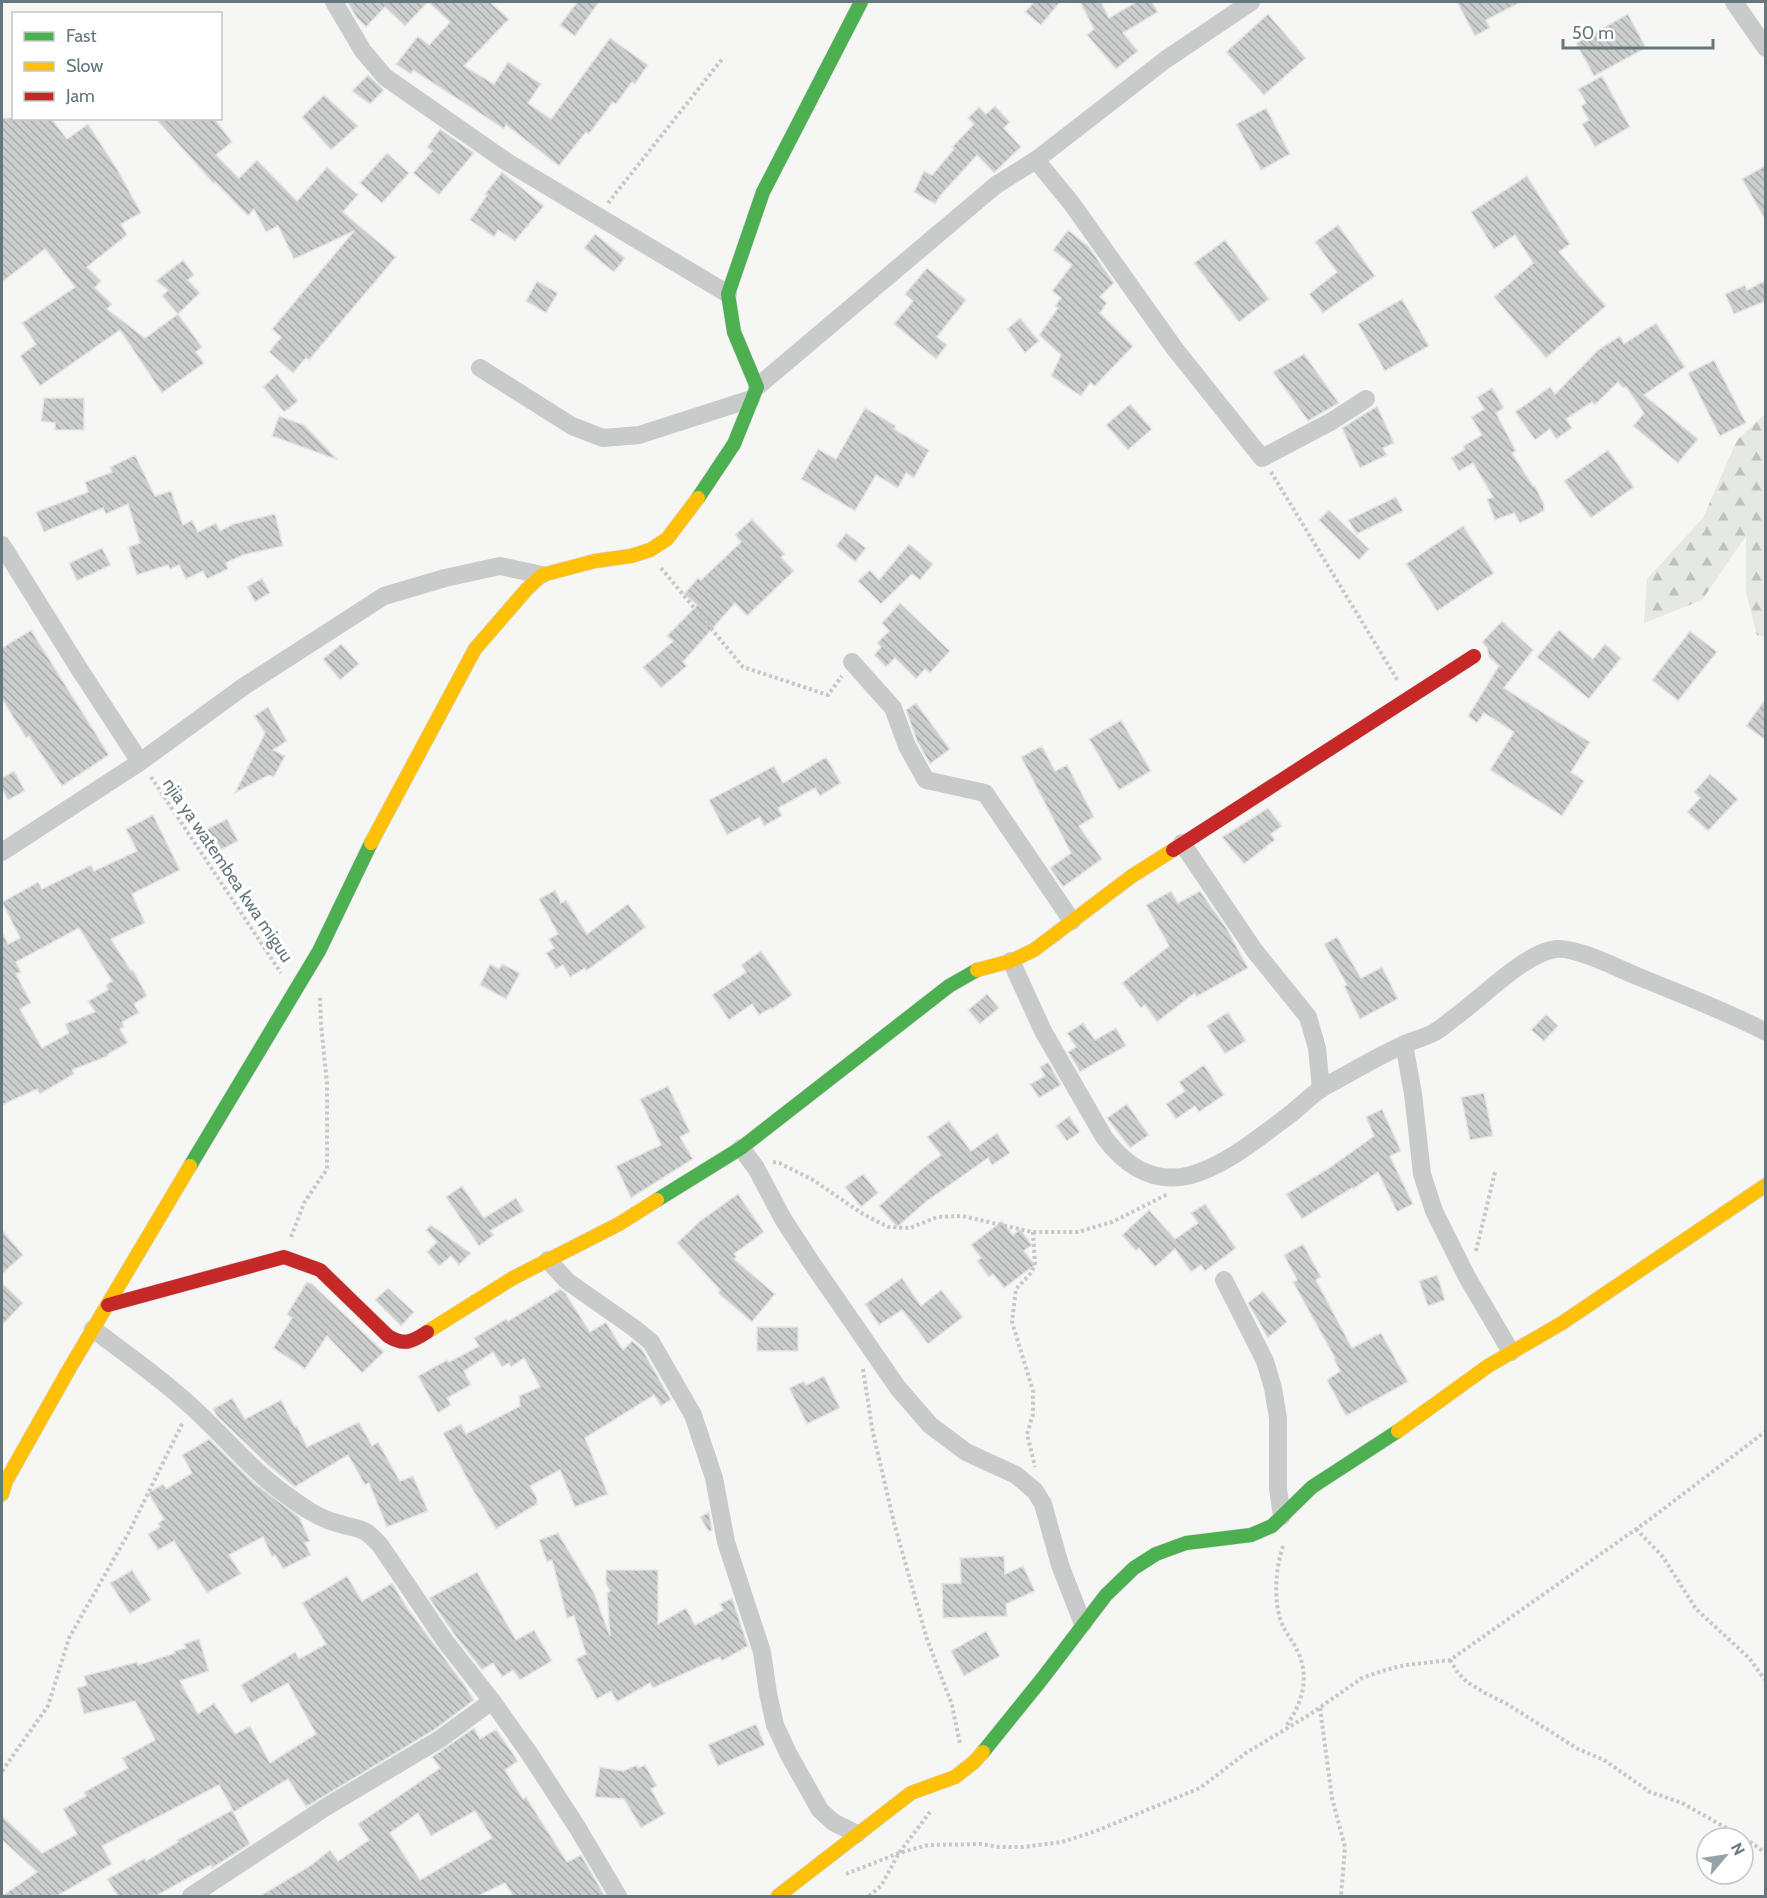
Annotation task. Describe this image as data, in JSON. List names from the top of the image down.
{
  "streets": {
    "path": ["njia ya watembea kwa miguu"]
  },
  "legend": ["Fast", "Slow", "Jam"],
  "scale_bar": "50 m",
  "north": "top right"
}
